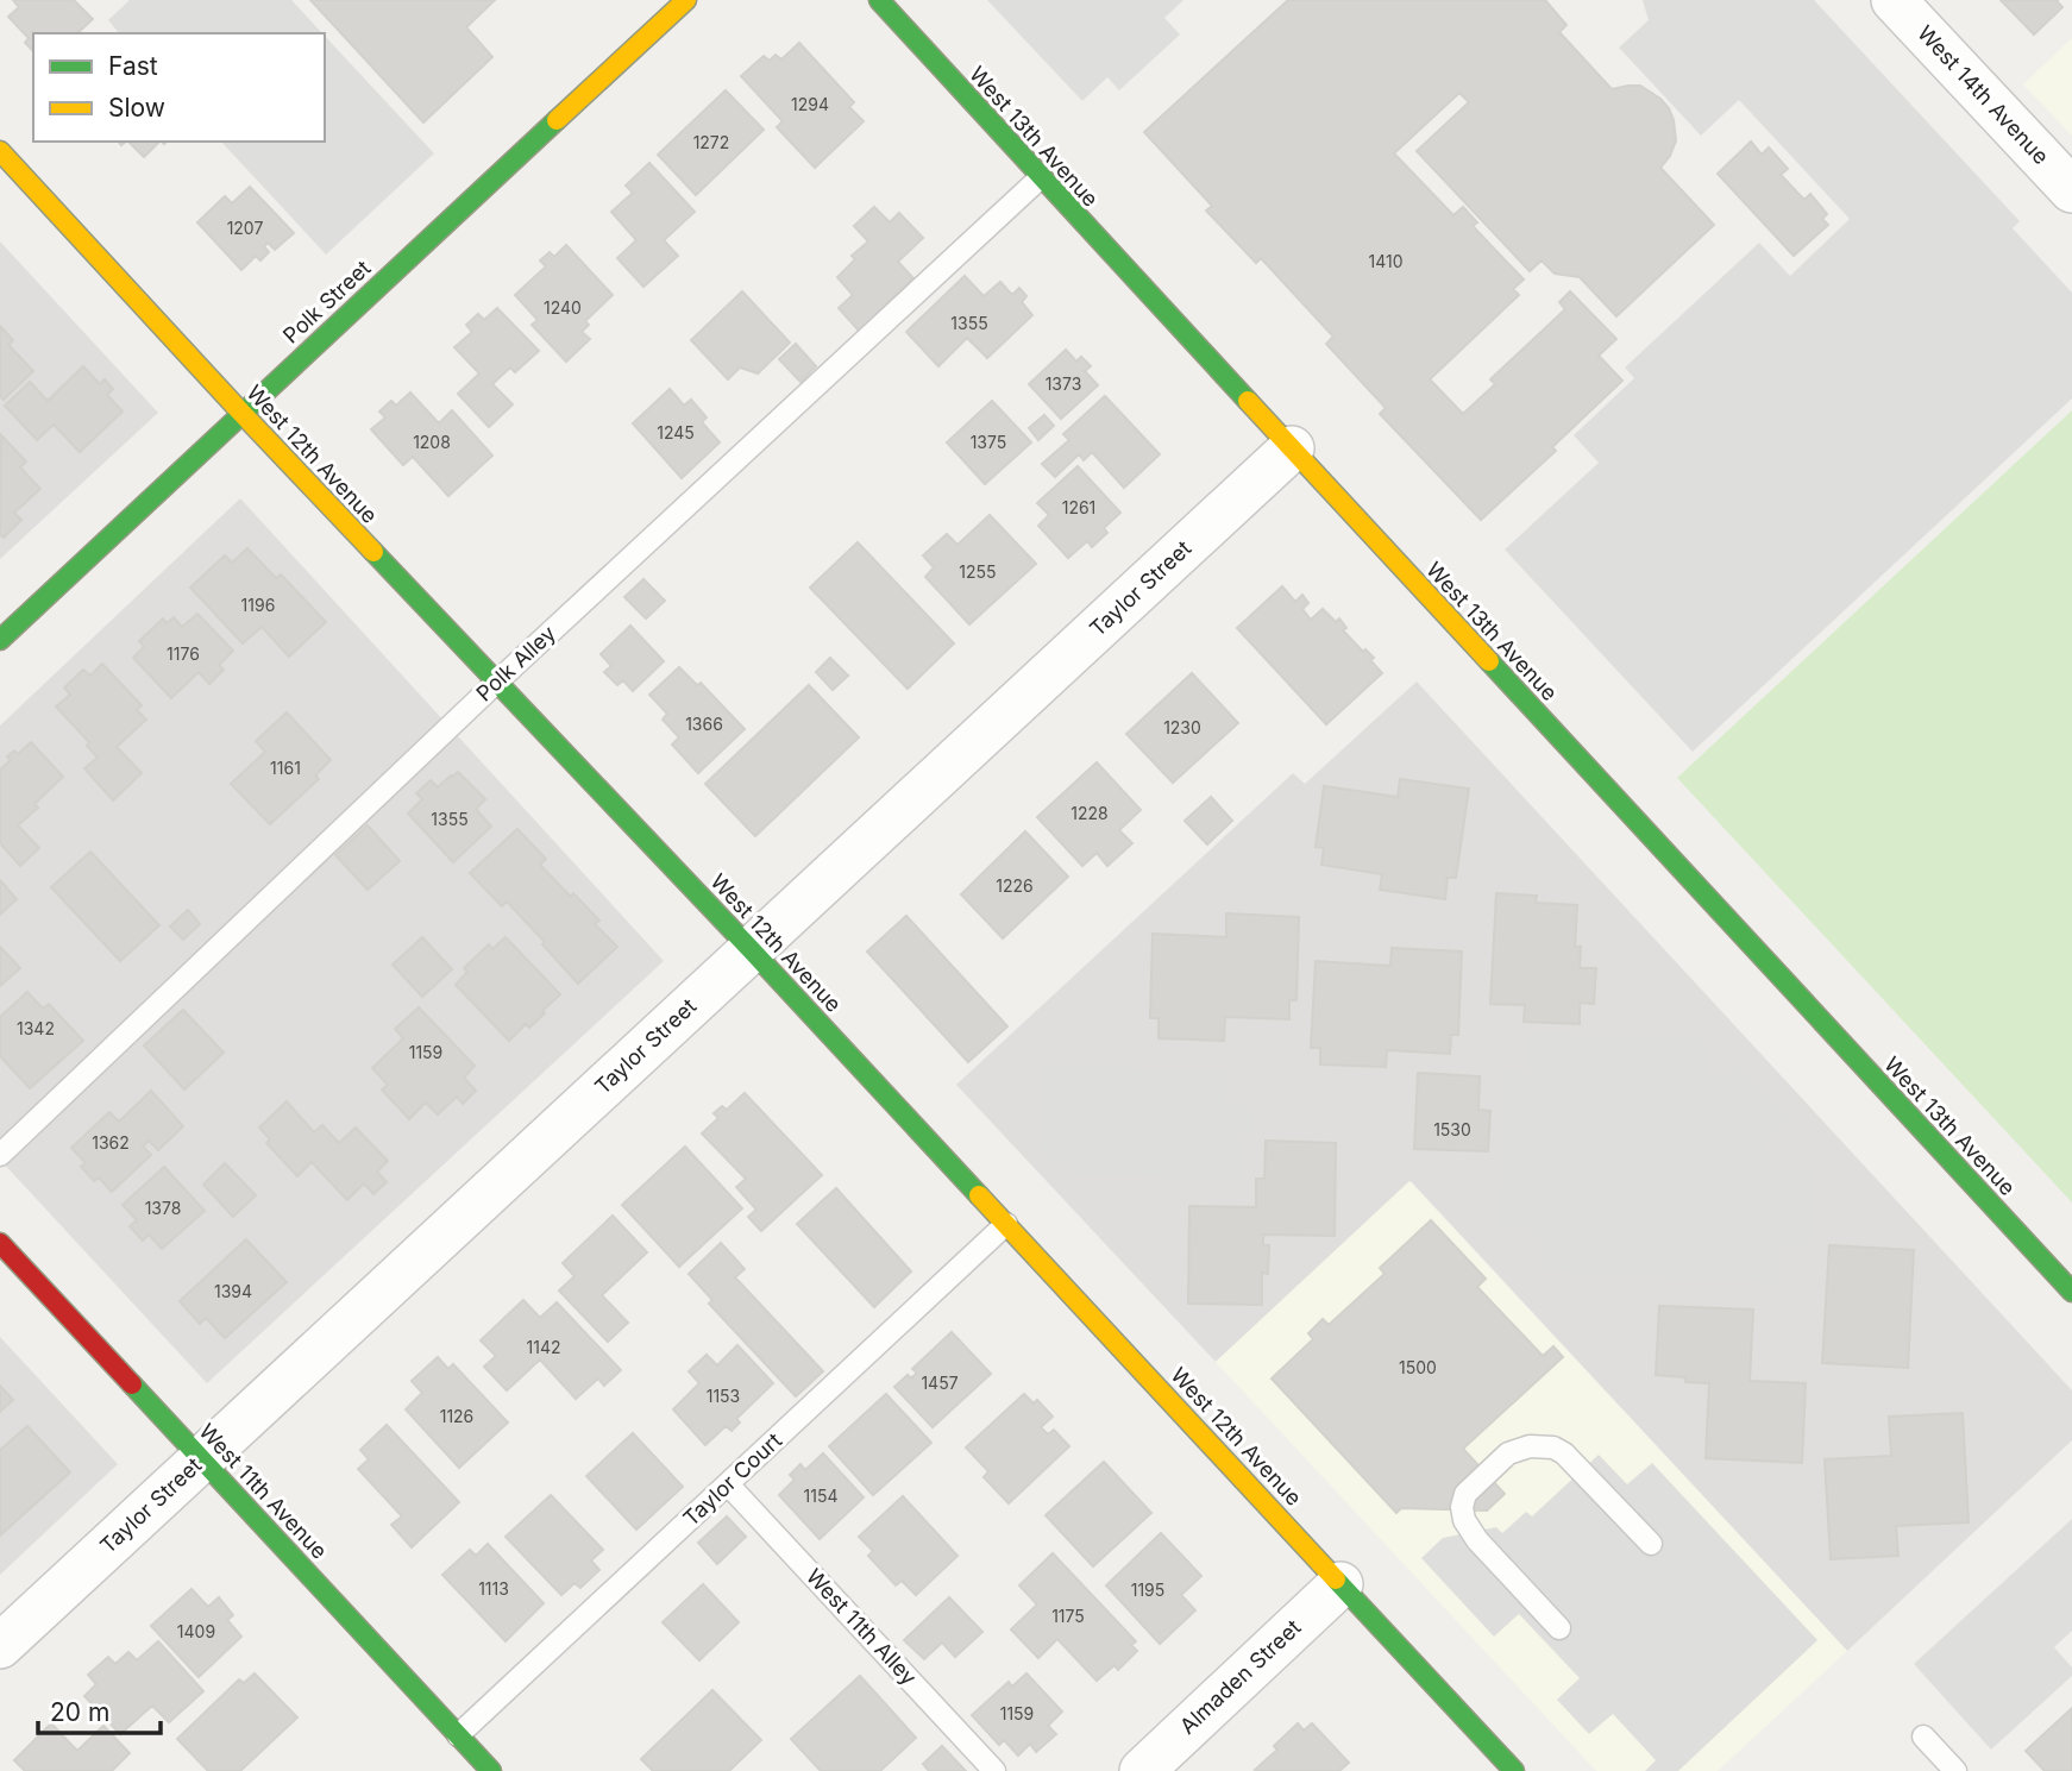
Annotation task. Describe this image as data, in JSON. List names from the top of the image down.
{
  "streets": {
    "street": [
      "West 14th Avenue",
      "West 13th Avenue",
      "Polk Street",
      "West 12th Avenue",
      "Taylor Street",
      "West 11th Avenue",
      "Almaden Street"
    ],
    "lane": ["Polk Alley", "Taylor Court", "West 11th Alley"]
  },
  "crossings": [
    ["West 13th Avenue", "Taylor Street"],
    ["West 13th Avenue", "Polk Alley"],
    ["Polk Street", "West 12th Avenue"],
    ["West 12th Avenue", "Taylor Street"],
    ["West 12th Avenue", "Polk Alley"],
    ["West 12th Avenue", "Taylor Court"],
    ["West 12th Avenue", "Almaden Street"],
    ["Taylor Street", "West 11th Avenue"],
    ["Taylor Court", "West 11th Avenue"],
    ["Taylor Court", "West 11th Alley"]
  ],
  "house_numbers": [
    "1294",
    "1272",
    "1207",
    "1410",
    "1240",
    "1355",
    "1373",
    "1245",
    "1208",
    "1375",
    "1261",
    "1255",
    "1196",
    "1176",
    "1366",
    "1230",
    "1161",
    "1228",
    "1355",
    "1226",
    "1342",
    "1159",
    "1530",
    "1362",
    "1378",
    "1394",
    "1142",
    "1500",
    "1457",
    "1153",
    "1126",
    "1154",
    "1113",
    "1195",
    "1175",
    "1409",
    "1159"
  ],
  "legend": ["Fast", "Slow"],
  "scale_bar": "20 m"
}
